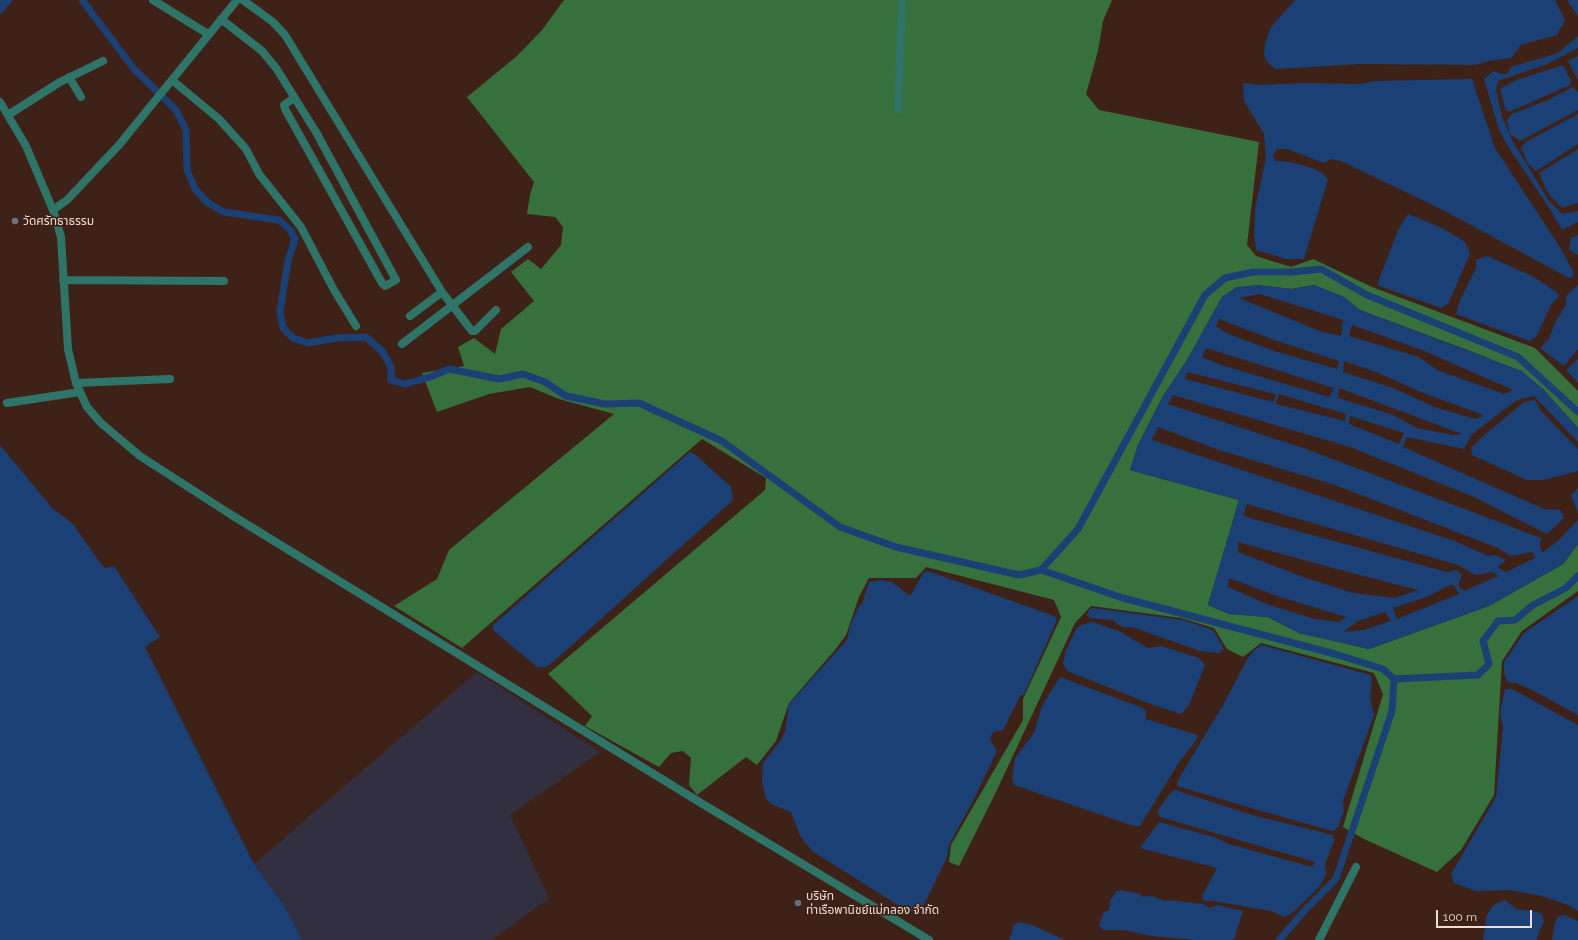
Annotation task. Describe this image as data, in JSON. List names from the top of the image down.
{
  "places": ["วัดศรัทธาธรรม", "บริษัท ท่าเรือพานิชย์แม่กลอง จำกัด"],
  "scale_bar": "100 m"
}
